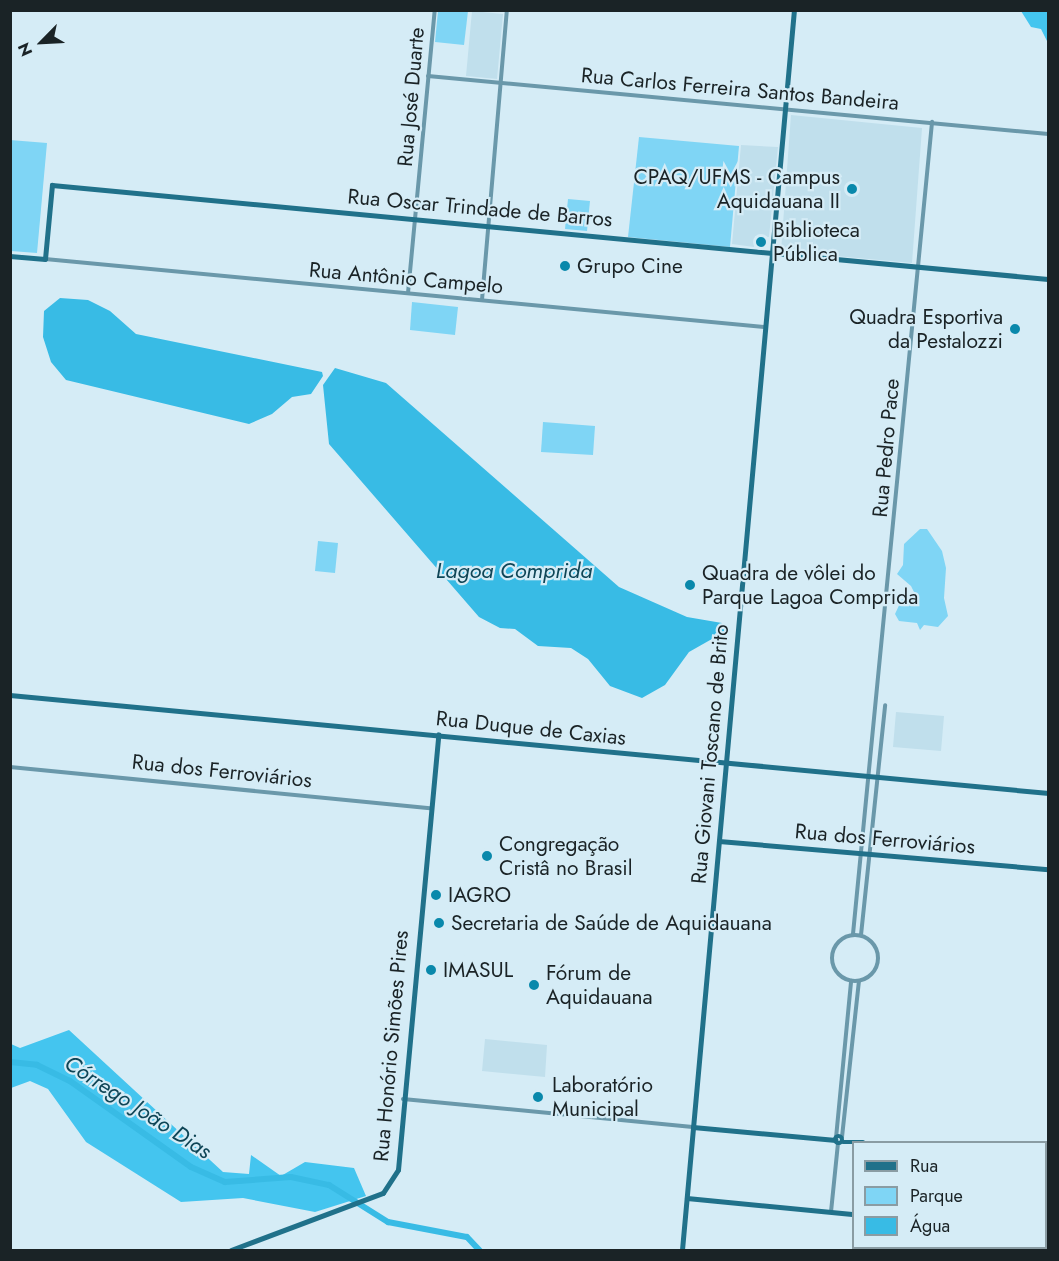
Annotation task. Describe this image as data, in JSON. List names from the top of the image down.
{
  "streets": {
    "main road": [
      "Rua Oscar Trindade de Barros",
      "Rua Duque de Caxias",
      "Rua Giovani Toscano de Brito",
      "Rua dos Ferroviários",
      "Rua Honório Simões Pires"
    ],
    "street": [
      "Rua Carlos Ferreira Santos Bandeira",
      "Rua José Duarte",
      "Rua Antônio Campelo",
      "Rua Pedro Pace"
    ]
  },
  "crossings": [
    ["Rua Carlos Ferreira Santos Bandeira", "Rua José Duarte"],
    ["Rua Carlos Ferreira Santos Bandeira", "Rua Pedro Pace"],
    ["Rua Carlos Ferreira Santos Bandeira", "Rua Giovani Toscano de Brito"],
    ["Rua José Duarte", "Rua Oscar Trindade de Barros"],
    ["Rua José Duarte", "Rua Antônio Campelo"],
    ["Rua Oscar Trindade de Barros", "Rua Antônio Campelo"],
    ["Rua Oscar Trindade de Barros", "Rua Pedro Pace"],
    ["Rua Oscar Trindade de Barros", "Rua Giovani Toscano de Brito"],
    ["Rua Antônio Campelo", "Rua Giovani Toscano de Brito"],
    ["Rua Pedro Pace", "Rua Duque de Caxias"],
    ["Rua Pedro Pace", "Rua dos Ferroviários"],
    ["Rua Duque de Caxias", "Rua Giovani Toscano de Brito"],
    ["Rua Duque de Caxias", "Rua Honório Simões Pires"],
    ["Rua Giovani Toscano de Brito", "Rua dos Ferroviários"],
    ["Rua dos Ferroviários", "Rua Honório Simões Pires"]
  ],
  "water": ["Lagoa Comprida", "Córrego João Dias"],
  "places": [
    "CPAQ/UFMS - Campus Aquidauana II",
    "Biblioteca Pública",
    "Grupo Cine",
    "Quadra Esportiva da Pestalozzi",
    "Quadra de vôlei do Parque Lagoa Comprida",
    "Congregação Cristâ no Brasil",
    "IAGRO",
    "Secretaria de Saúde de Aquidauana",
    "IMASUL",
    "Fórum de Aquidauana",
    "Laboratório Municipal"
  ],
  "legend": ["Rua", "Parque", "Água"],
  "north": "bottom left"
}
